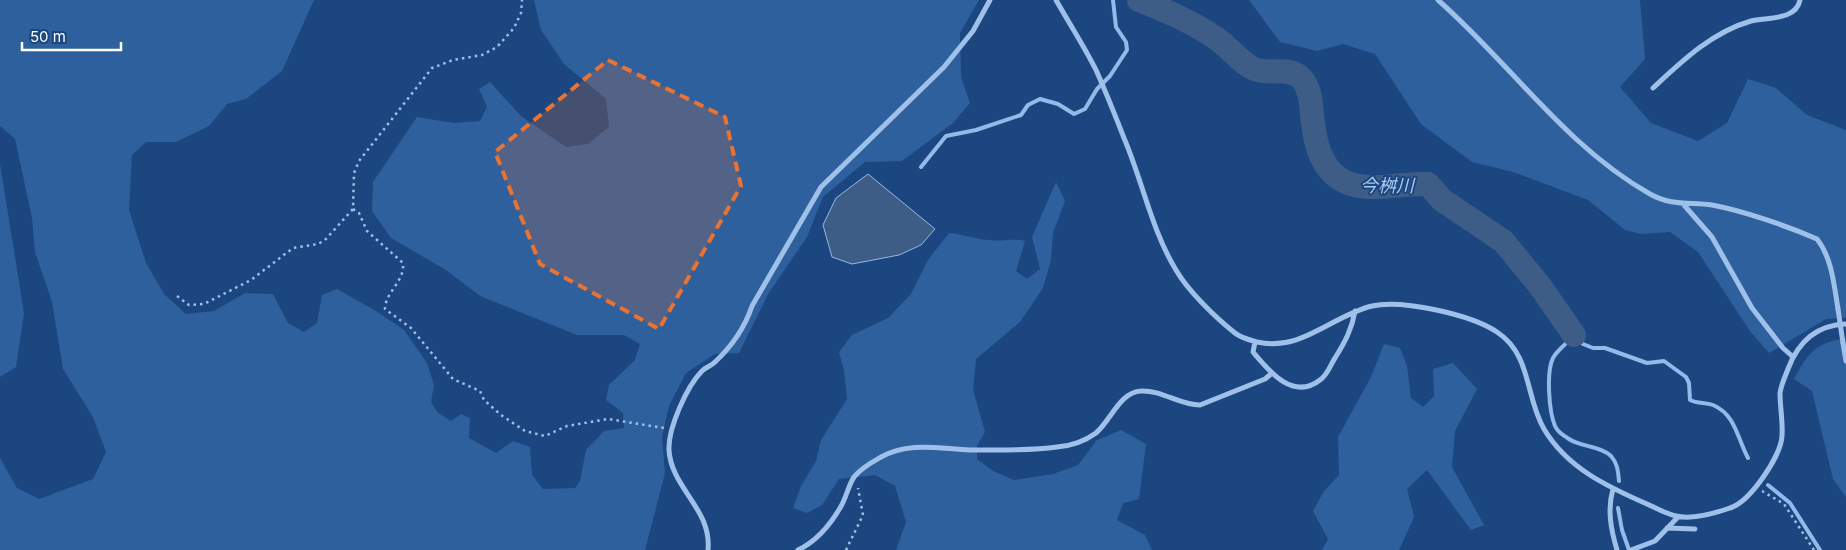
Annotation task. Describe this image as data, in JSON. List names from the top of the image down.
{
  "water": ["今桝川"],
  "scale_bar": "50 m"
}
